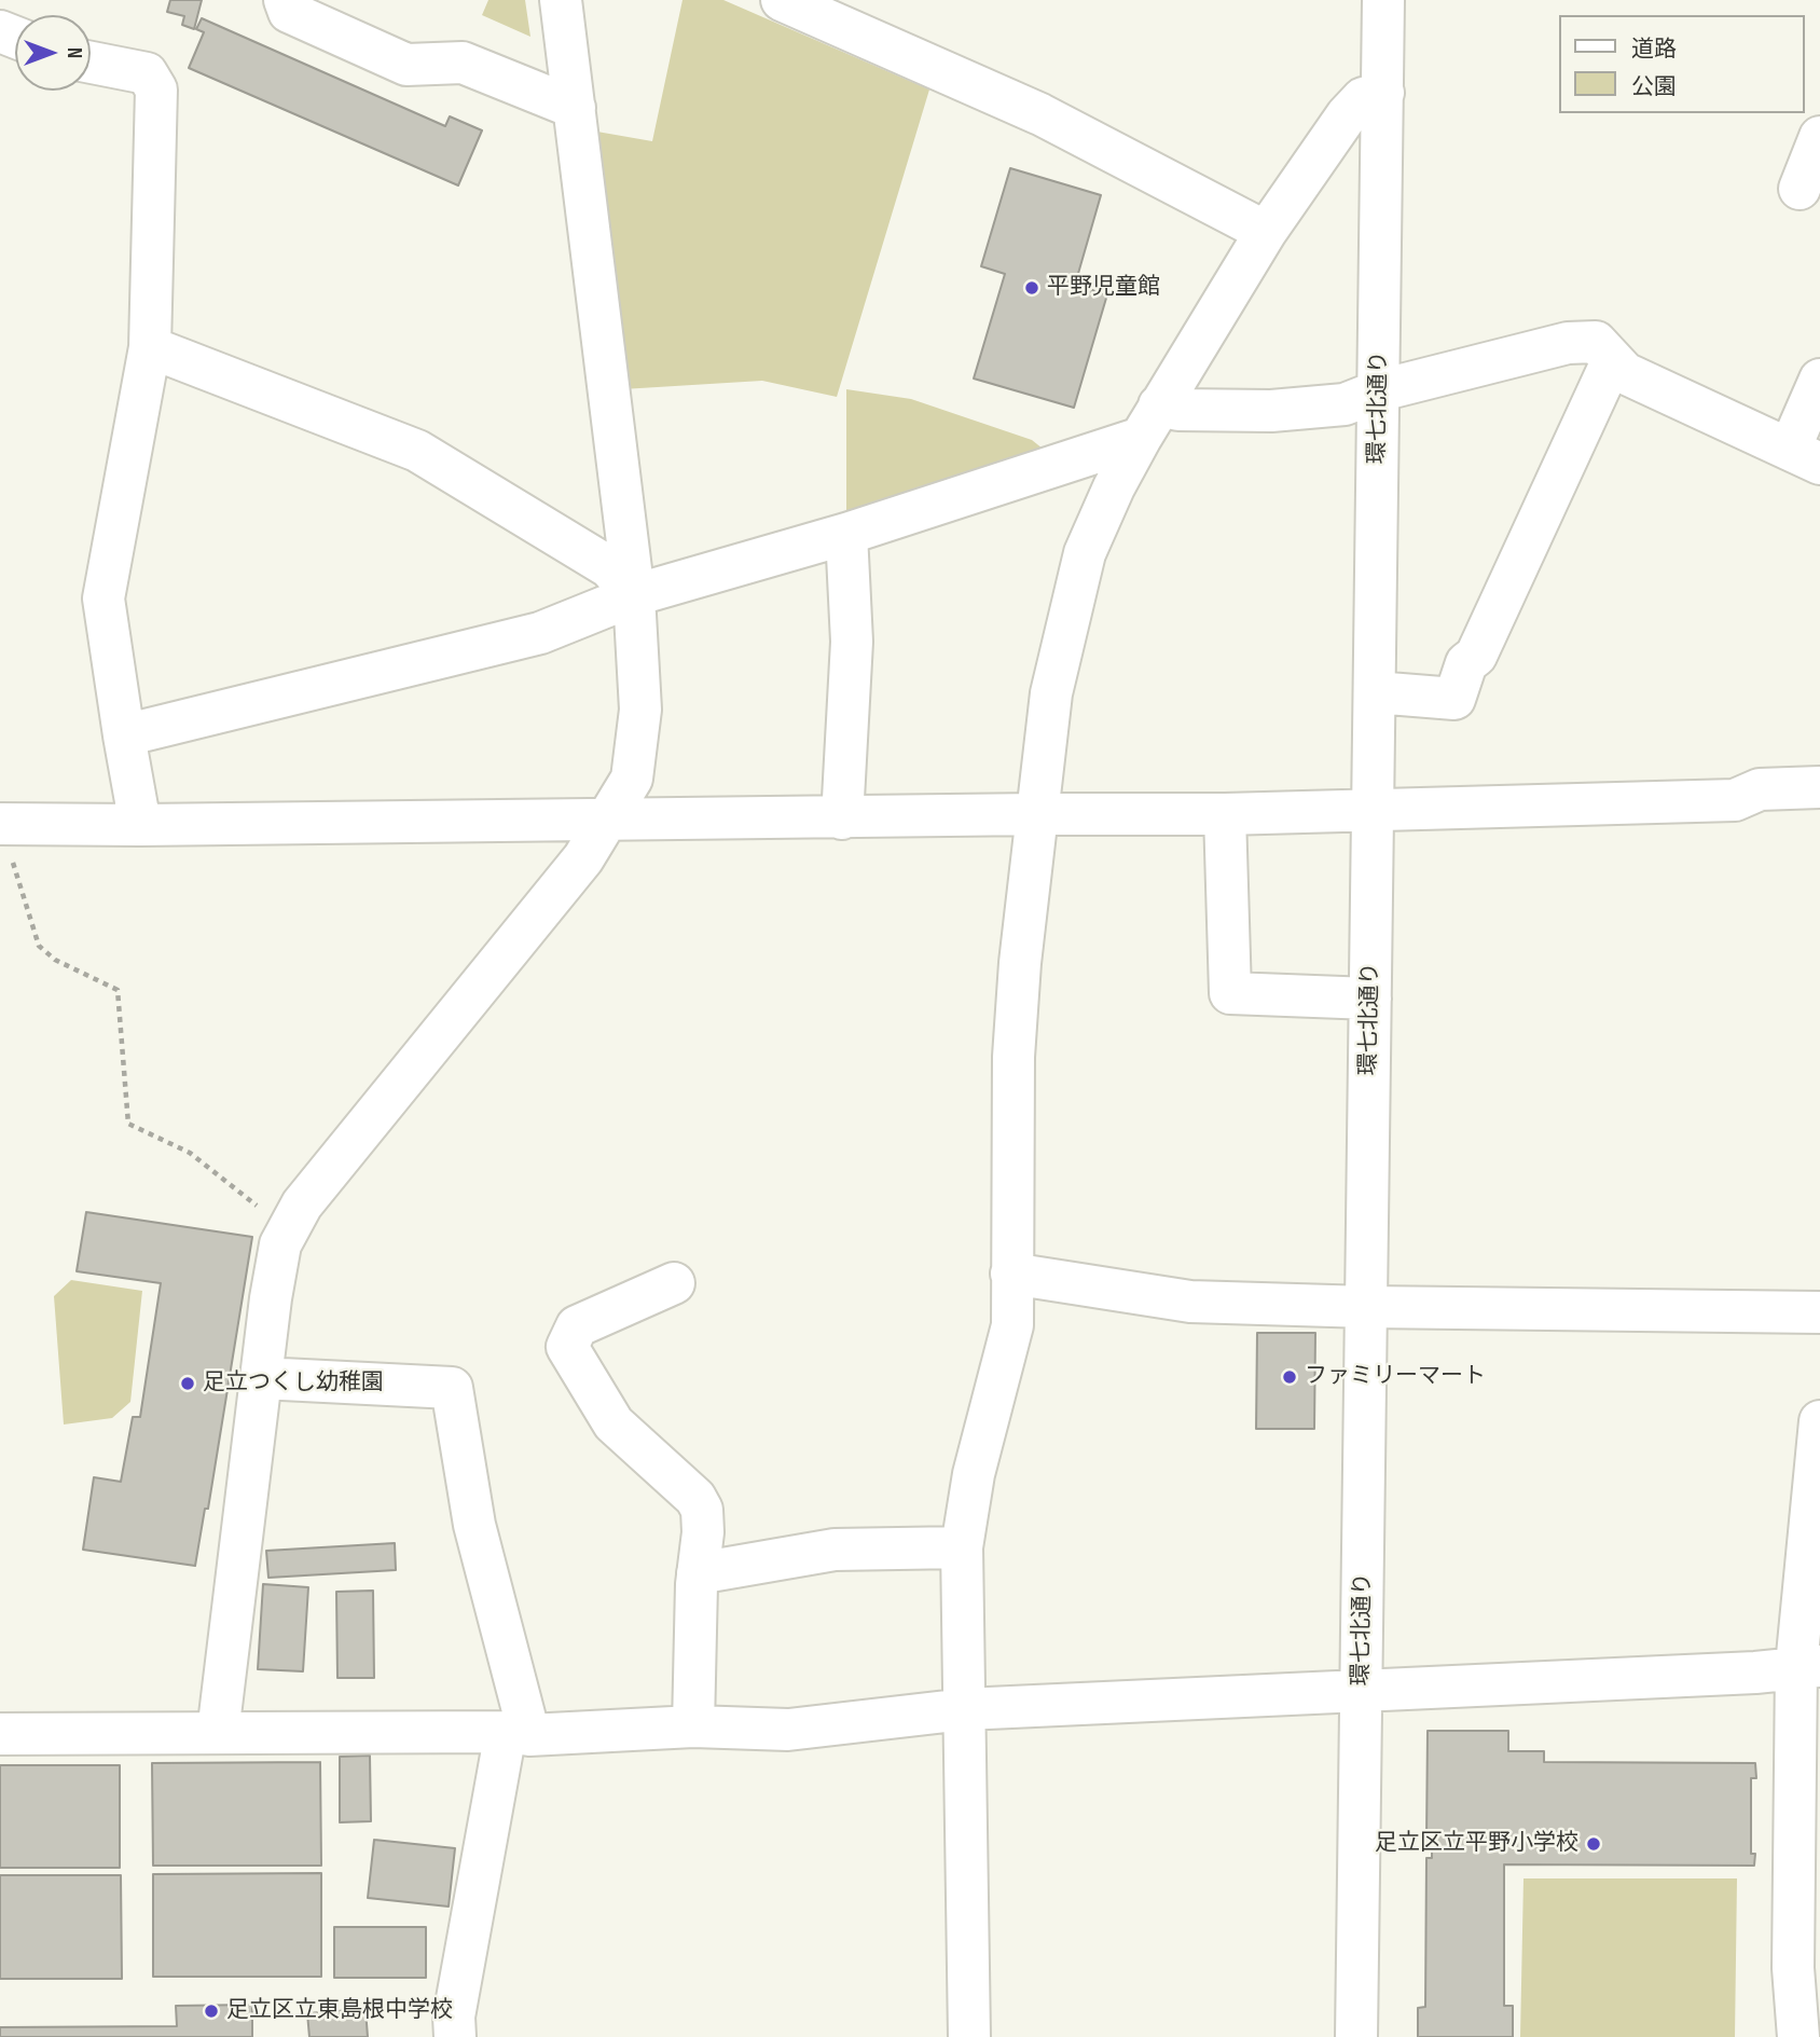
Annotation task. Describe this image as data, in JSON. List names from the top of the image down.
{
  "streets": {
    "street": ["環七北通り"]
  },
  "places": [
    "平野児童館",
    "ファミリーマート",
    "足立つくし幼稚園",
    "足立区立平野小学校",
    "足立区立東島根中学校"
  ],
  "legend": ["道路", "公園"],
  "north": "right"
}
